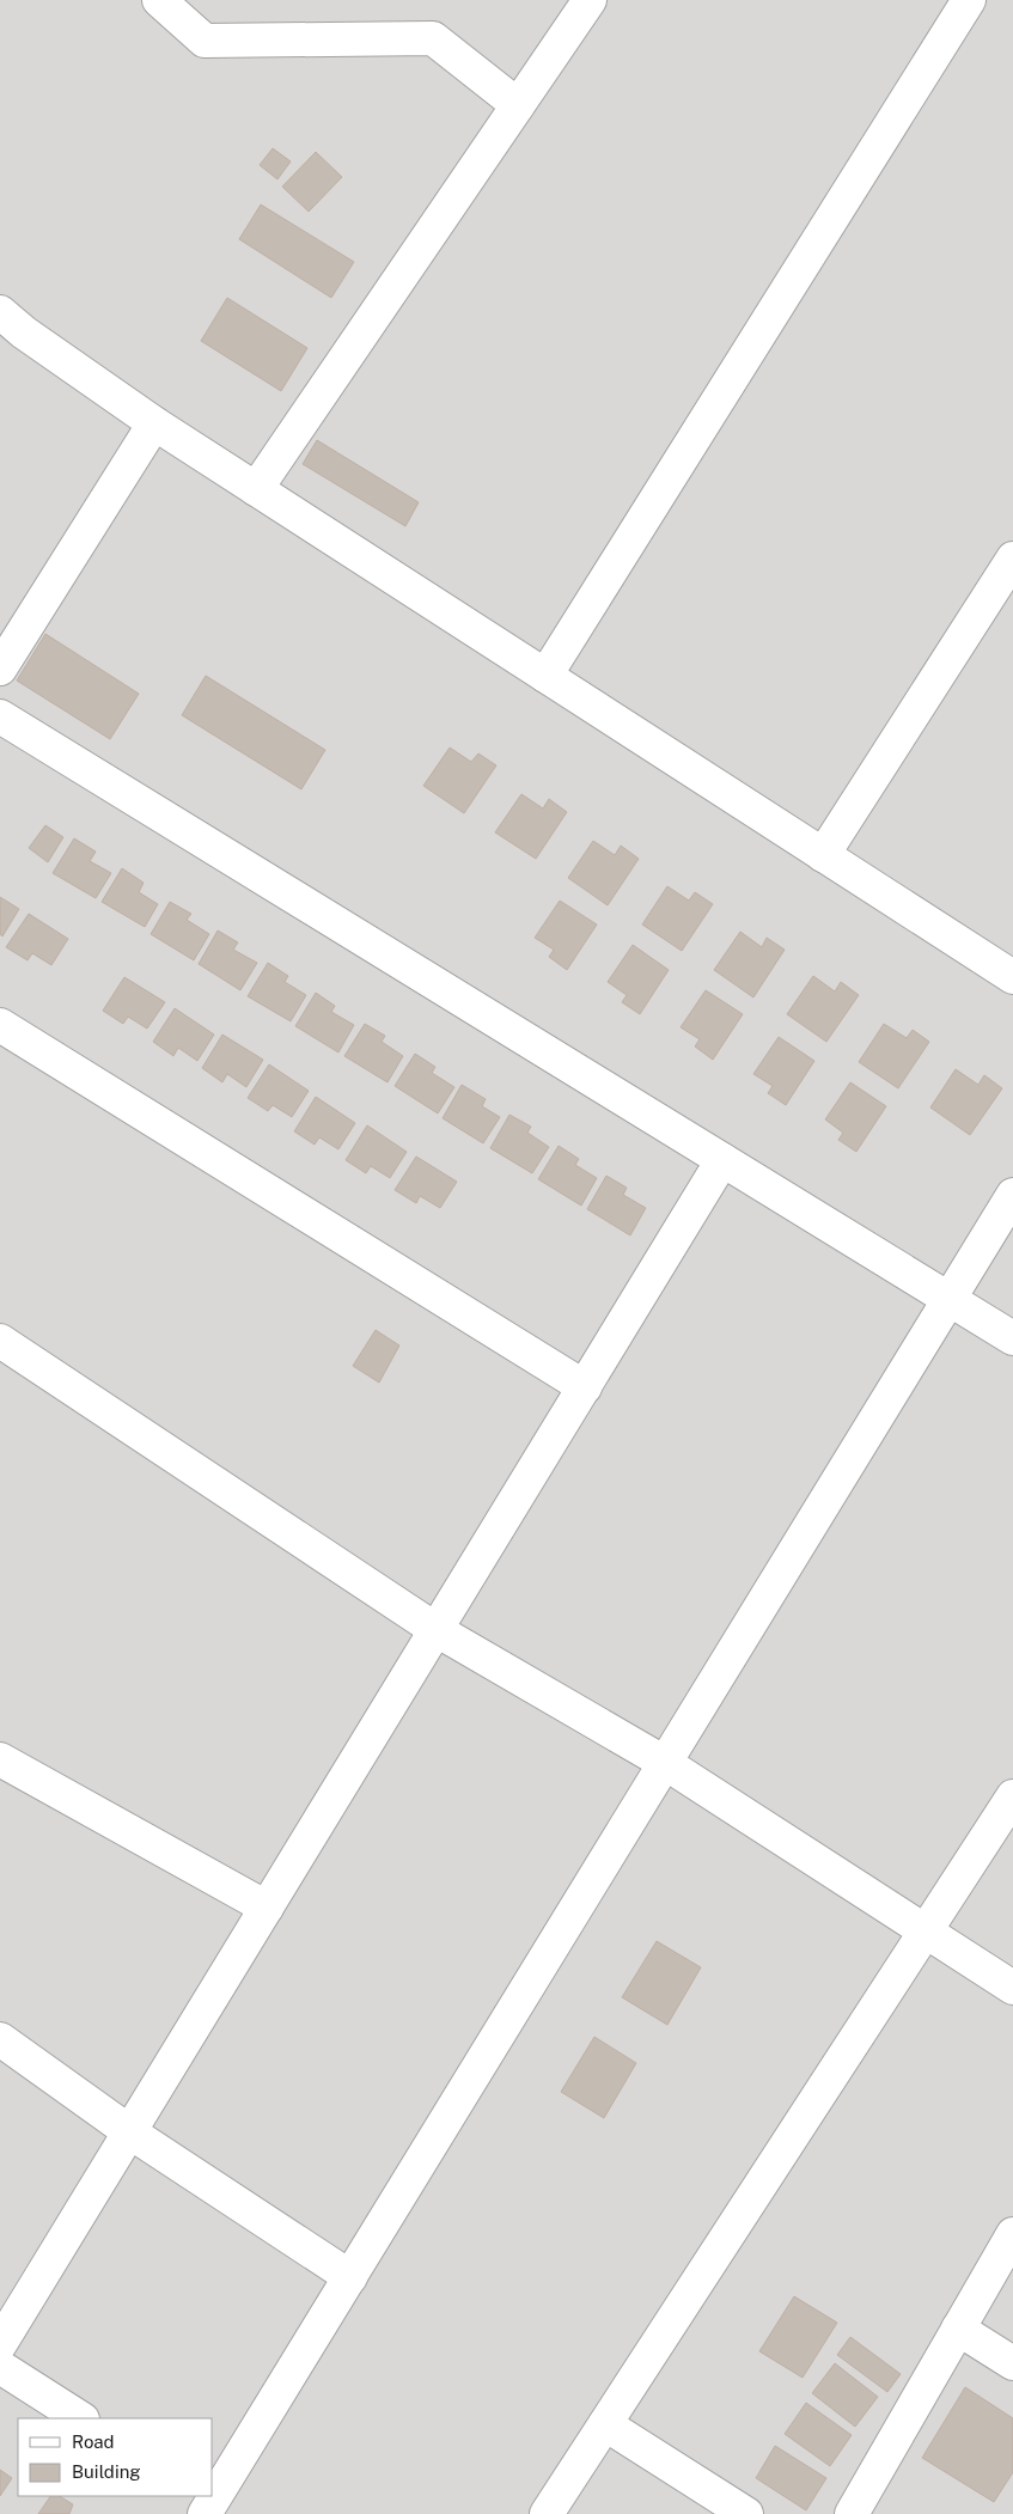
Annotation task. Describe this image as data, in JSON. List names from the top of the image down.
{
  "legend": ["Road", "Building"]
}
